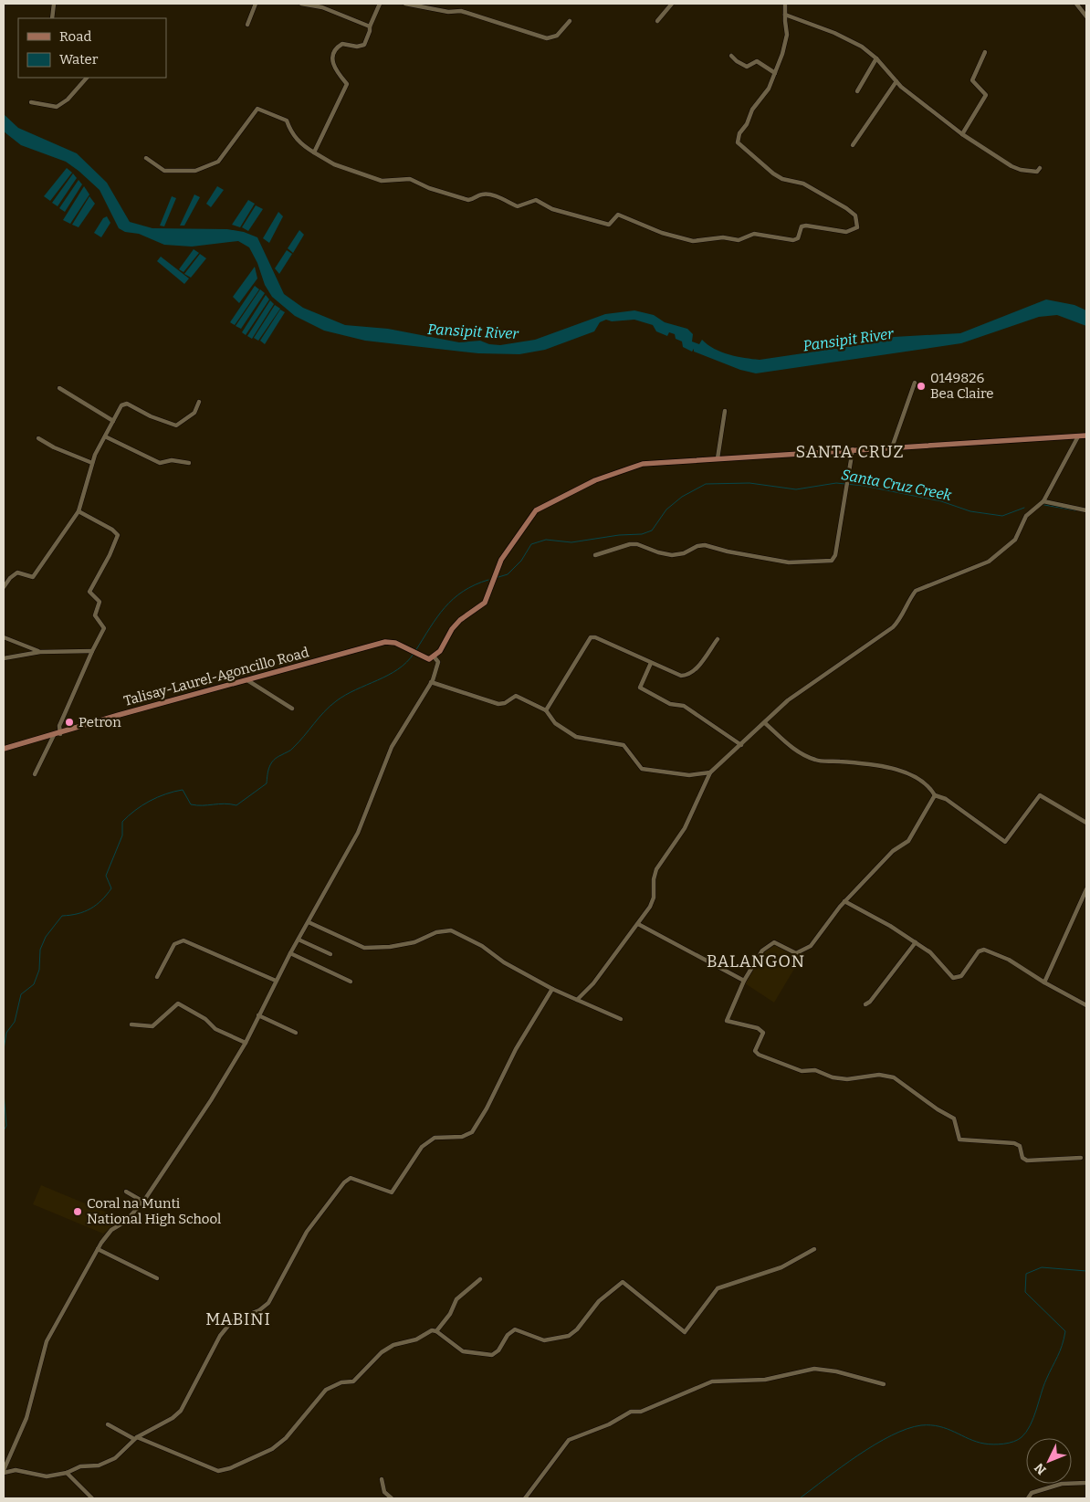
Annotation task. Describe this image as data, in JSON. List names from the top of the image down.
{
  "streets": {
    "main road": ["Talisay-Laurel-Agoncillo Road"]
  },
  "districts": ["SANTA CRUZ", "BALANGON", "MABINI"],
  "water": ["Pansipit River", "Santa Cruz Creek"],
  "places": ["0149826 Bea Claire", "Petron", "Coral na Munti National High School"],
  "legend": ["Road", "Water"],
  "north": "bottom left"
}
